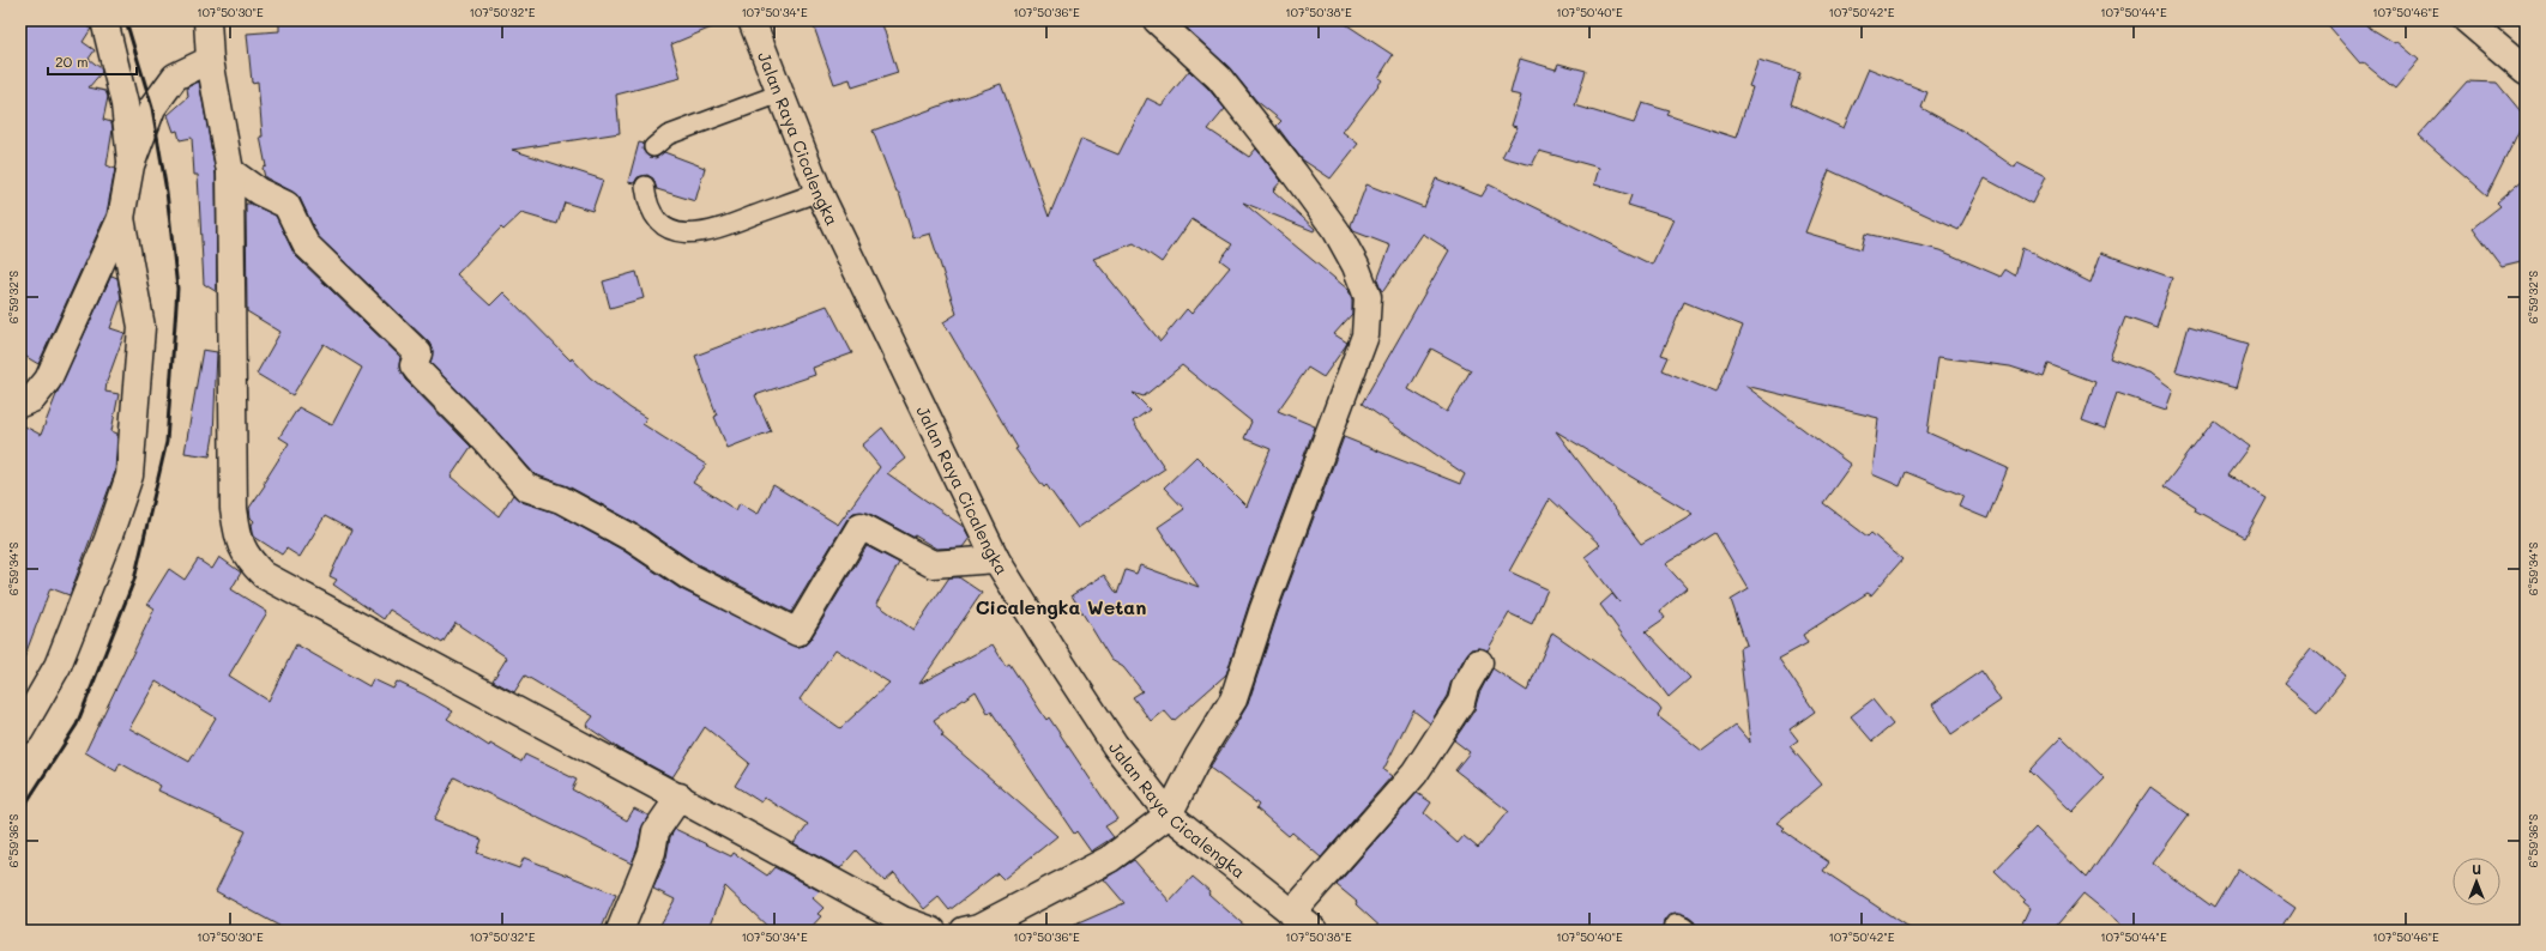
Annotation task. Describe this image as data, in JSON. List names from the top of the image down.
{
  "streets": {
    "street": ["Jalan Raya Cicalengka"]
  },
  "districts": ["Cicalengka Wetan"],
  "scale_bar": "20 m",
  "north": "top",
  "coordinates": [
    "107°50'30\"E",
    "107°50'32\"E",
    "107°50'34\"E",
    "107°50'36\"E",
    "107°50'38\"E",
    "107°50'40\"E",
    "107°50'42\"E",
    "107°50'44\"E",
    "107°50'46\"E",
    "6°59'32\"S",
    "6°59'34\"S",
    "6°59'36\"S"
  ]
}
